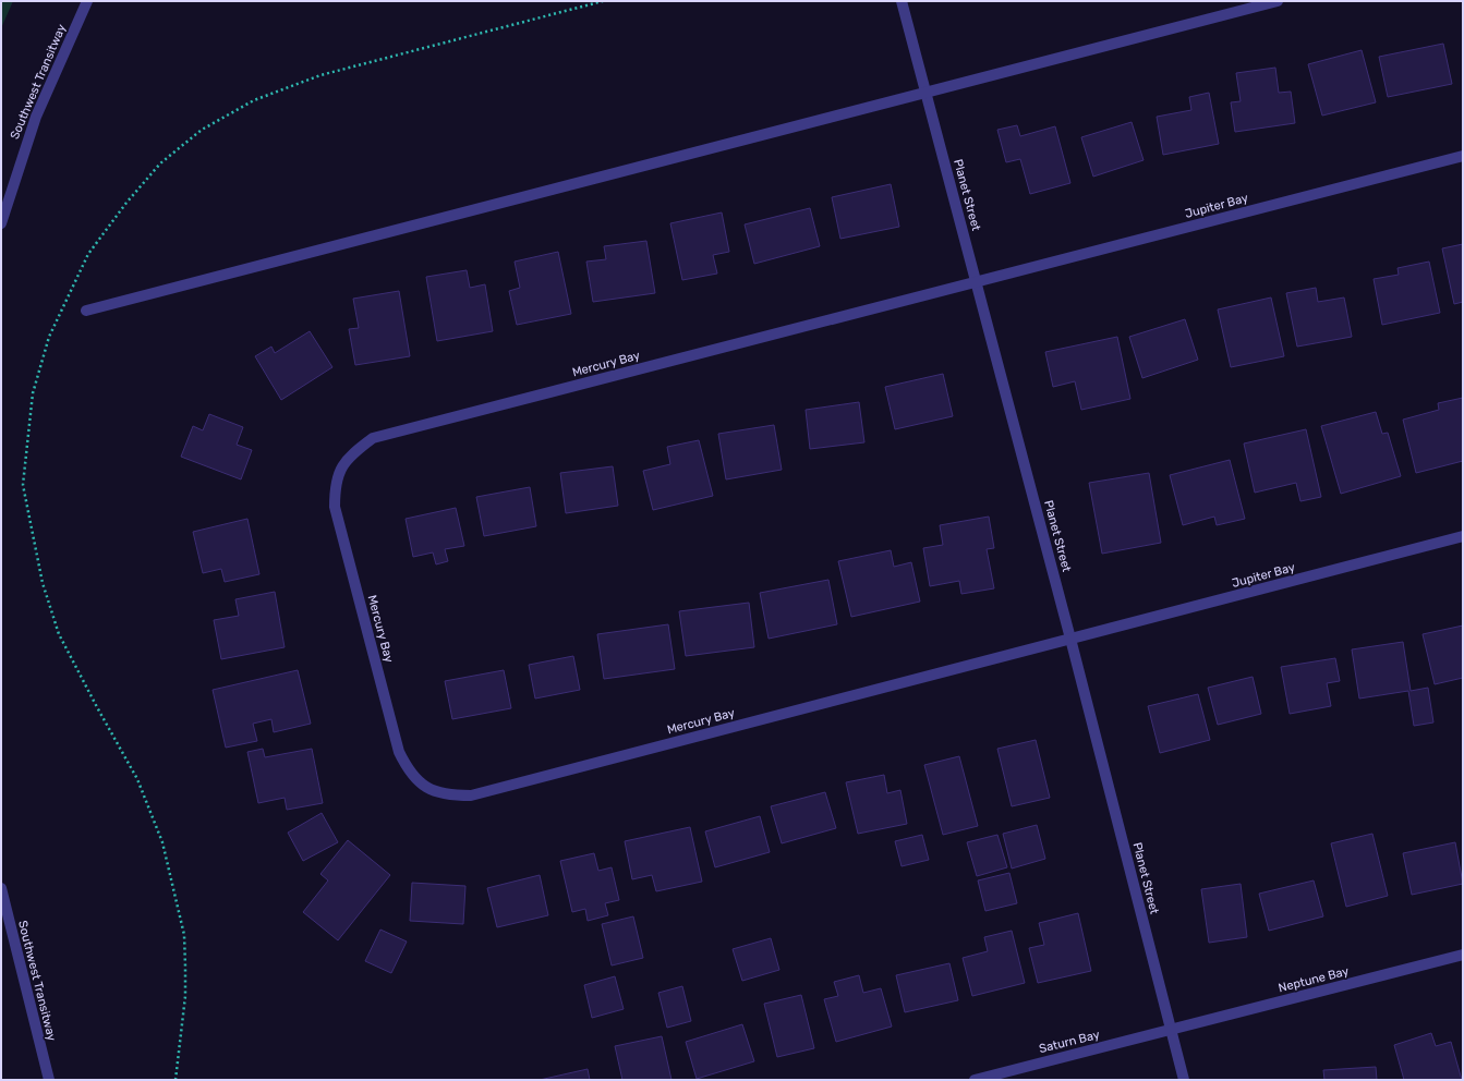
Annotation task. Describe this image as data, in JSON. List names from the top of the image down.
{
  "streets": {
    "street": [
      "Southwest Transitway",
      "Planet Street",
      "Jupiter Bay",
      "Mercury Bay",
      "Neptune Bay",
      "Saturn Bay"
    ]
  },
  "crossings": [
    ["Planet Street", "Jupiter Bay"],
    ["Planet Street", "Mercury Bay"],
    ["Planet Street", "Neptune Bay"],
    ["Planet Street", "Saturn Bay"],
    ["Jupiter Bay", "Mercury Bay"],
    ["Neptune Bay", "Saturn Bay"]
  ]
}
